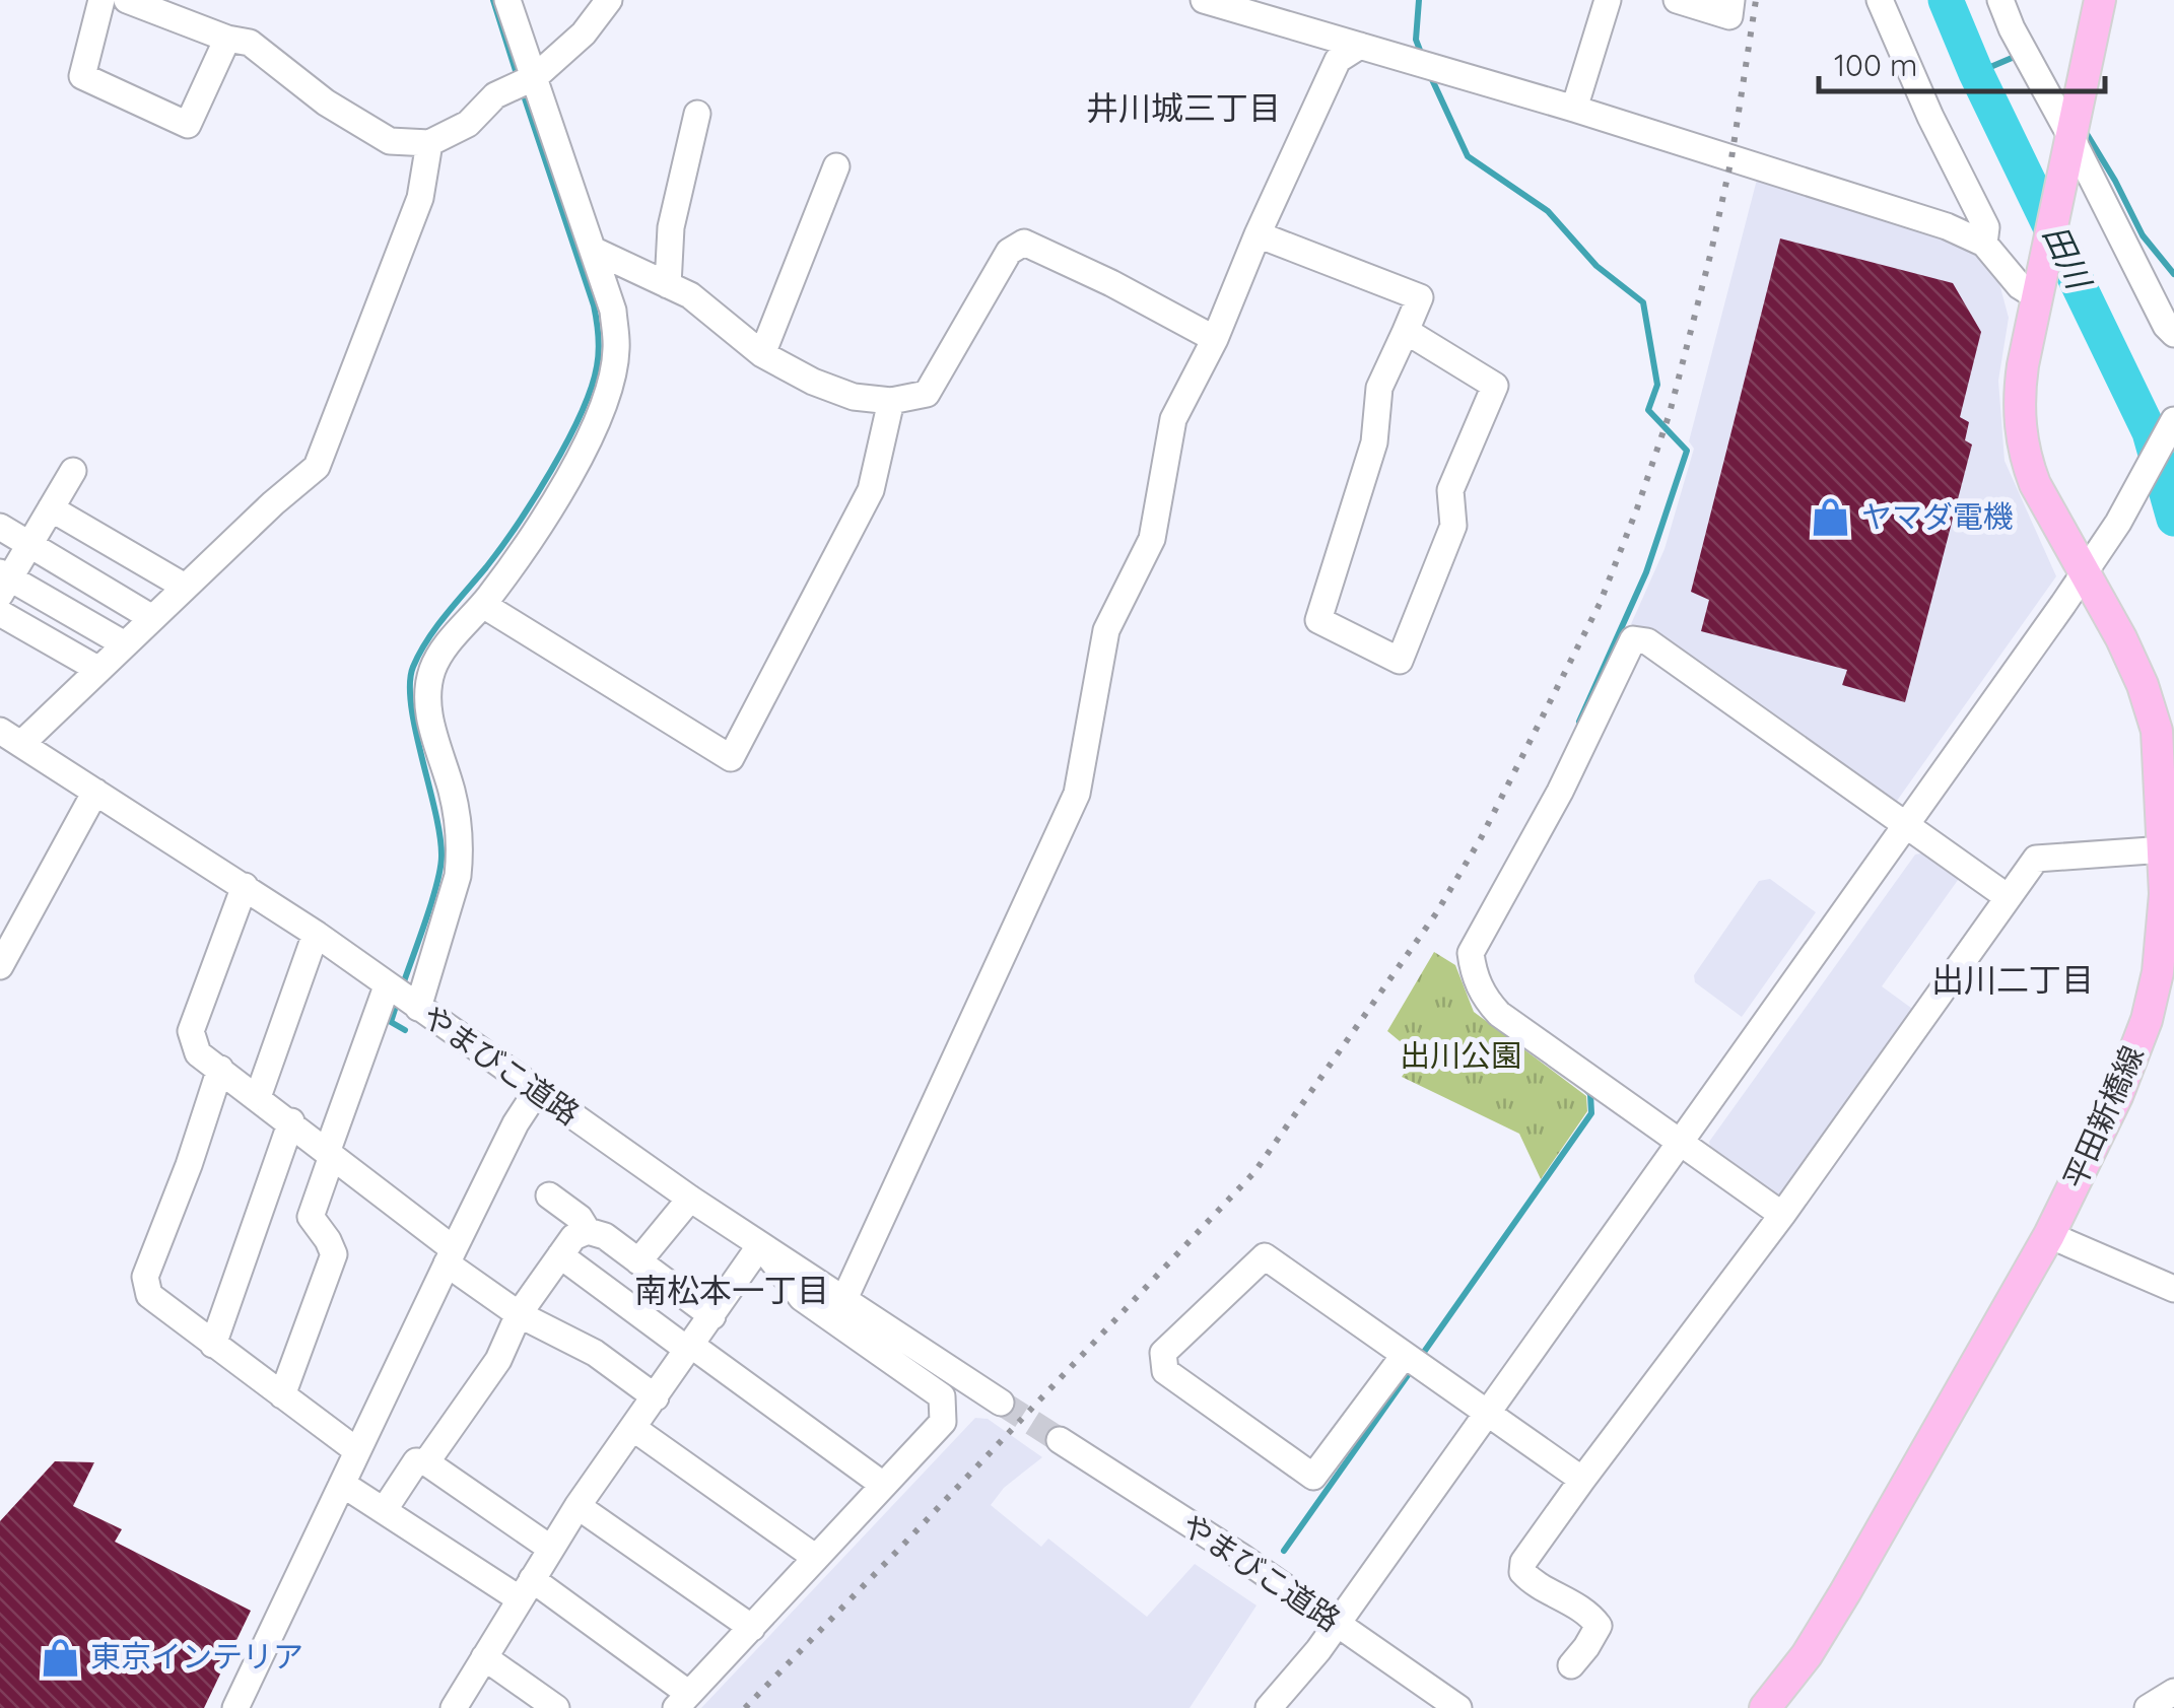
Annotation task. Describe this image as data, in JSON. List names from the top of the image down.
{
  "streets": {
    "main road": ["平田新橋線"],
    "street": ["やまびこ道路"]
  },
  "districts": ["井川城三丁目", "出川二丁目", "南松本一丁目"],
  "water": ["田川"],
  "parks": ["出川公園"],
  "places": {
    "shop": ["ヤマダ電機", "東京インテリア"]
  },
  "scale_bar": "100 m"
}
